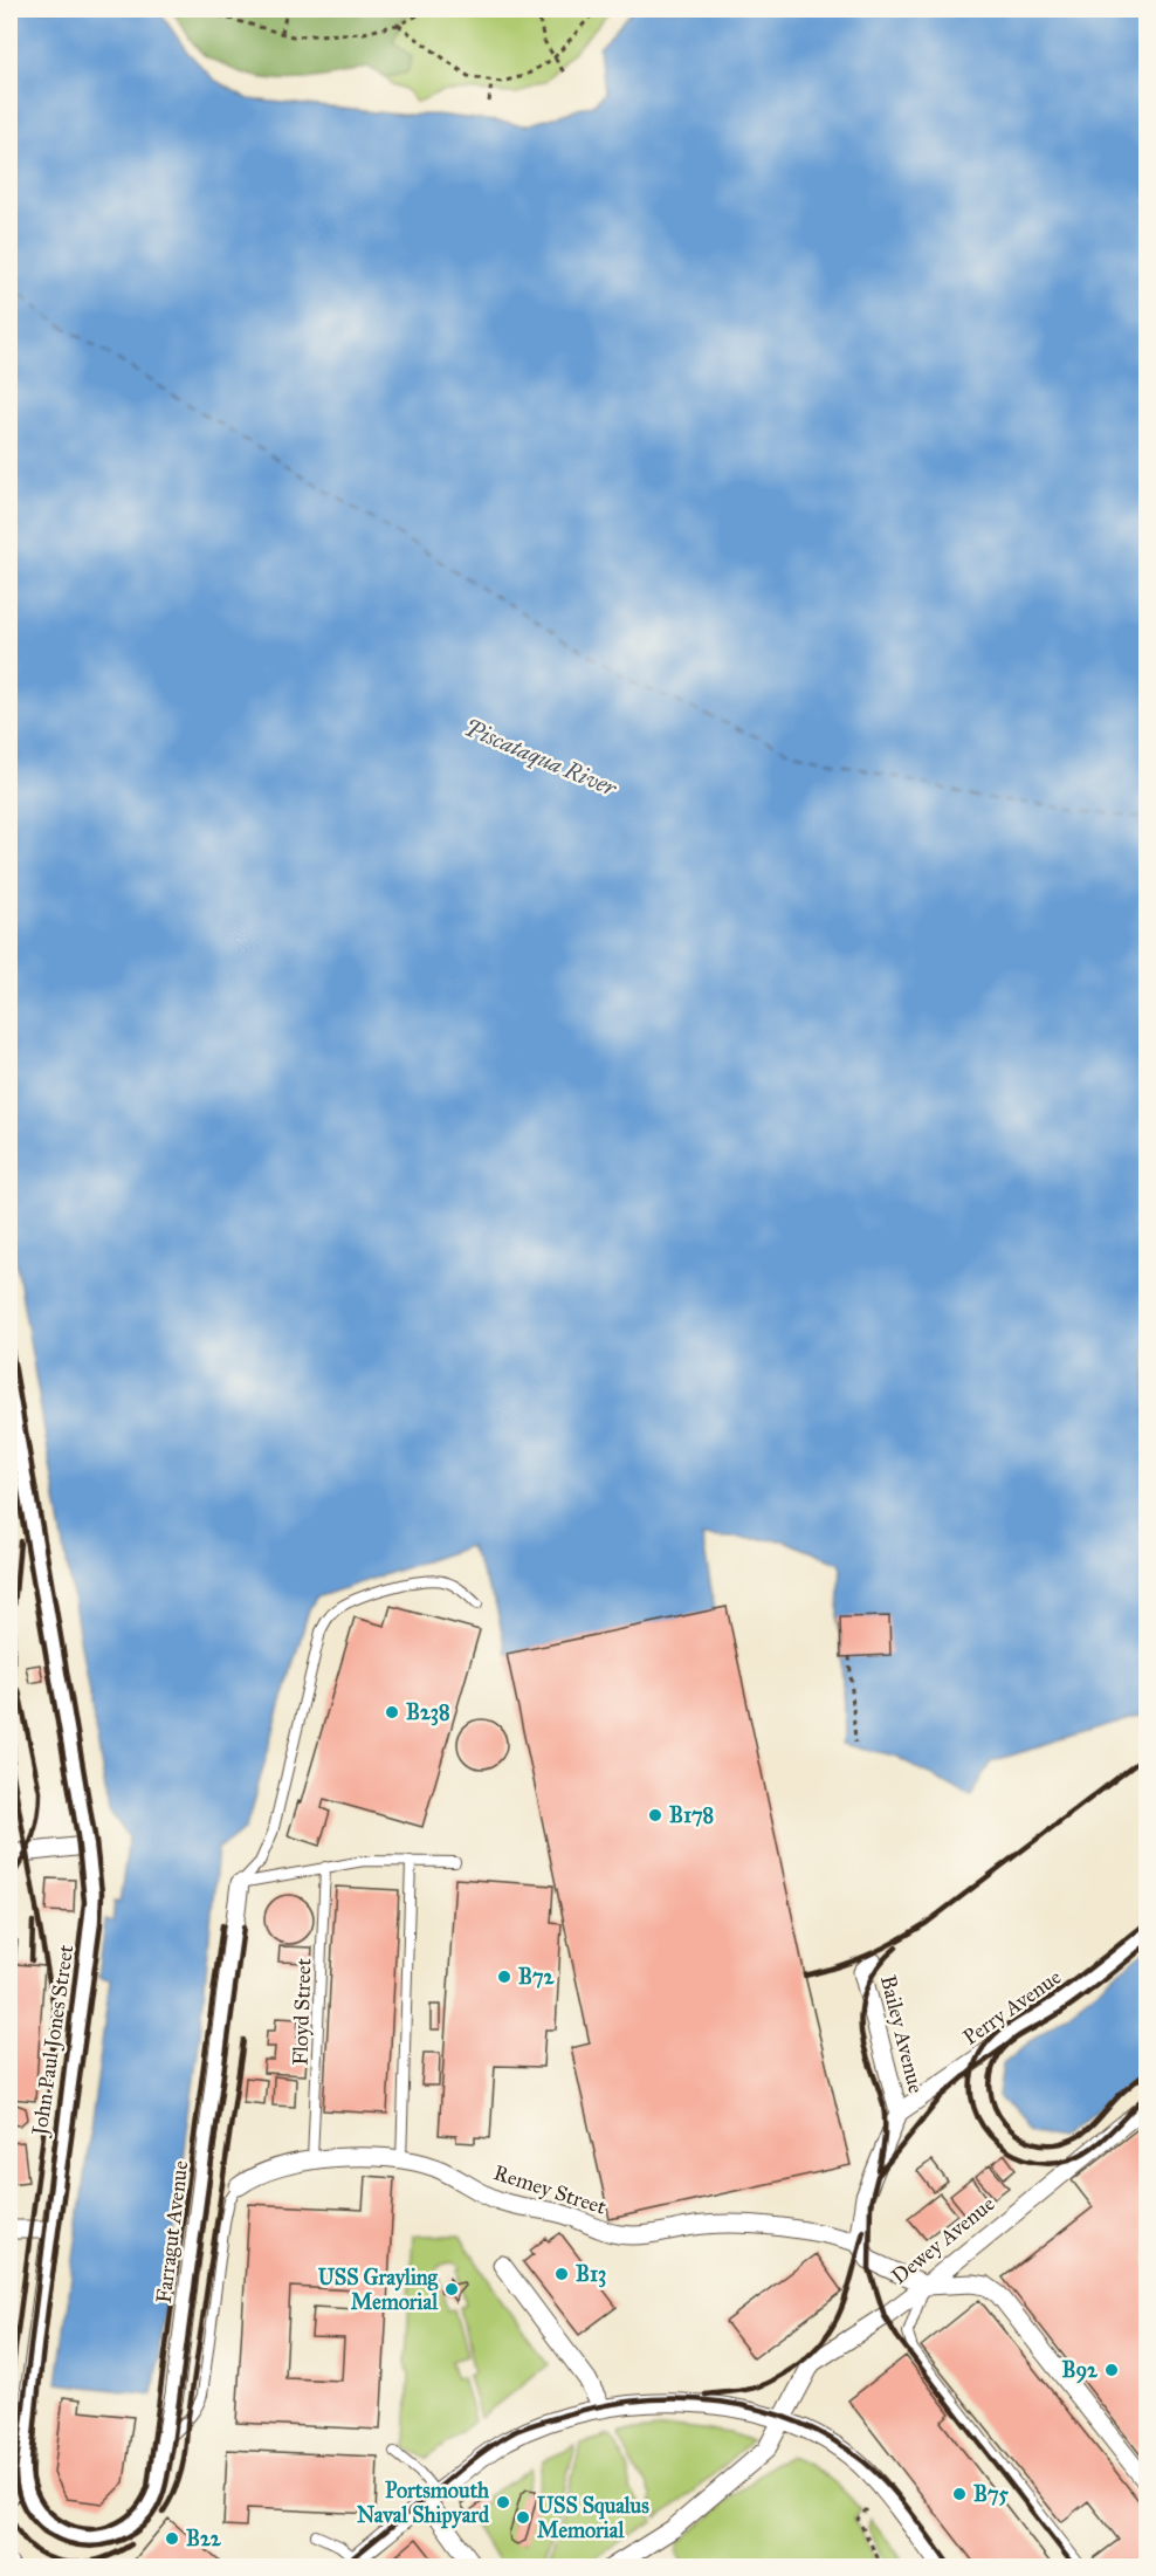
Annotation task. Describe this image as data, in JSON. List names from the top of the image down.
{
  "streets": {
    "street": [
      "Perry Avenue",
      "Bailey Avenue",
      "John Paul Jones Street",
      "Remey Street",
      "Farragut Avenue",
      "Dewey Avenue"
    ],
    "lane": ["Floyd Street"]
  },
  "crossings": [
    ["Perry Avenue", "Bailey Avenue"],
    ["Floyd Street", "Remey Street"],
    ["Bailey Avenue", "Remey Street"],
    ["John Paul Jones Street", "Farragut Avenue"]
  ],
  "water": ["Piscataqua River"],
  "places": [
    "B238",
    "B178",
    "B72",
    "B13",
    "USS Grayling Memorial",
    "B92",
    "B75",
    "Portsmouth Naval Shipyard",
    "USS Squalus Memorial",
    "B22"
  ]
}
